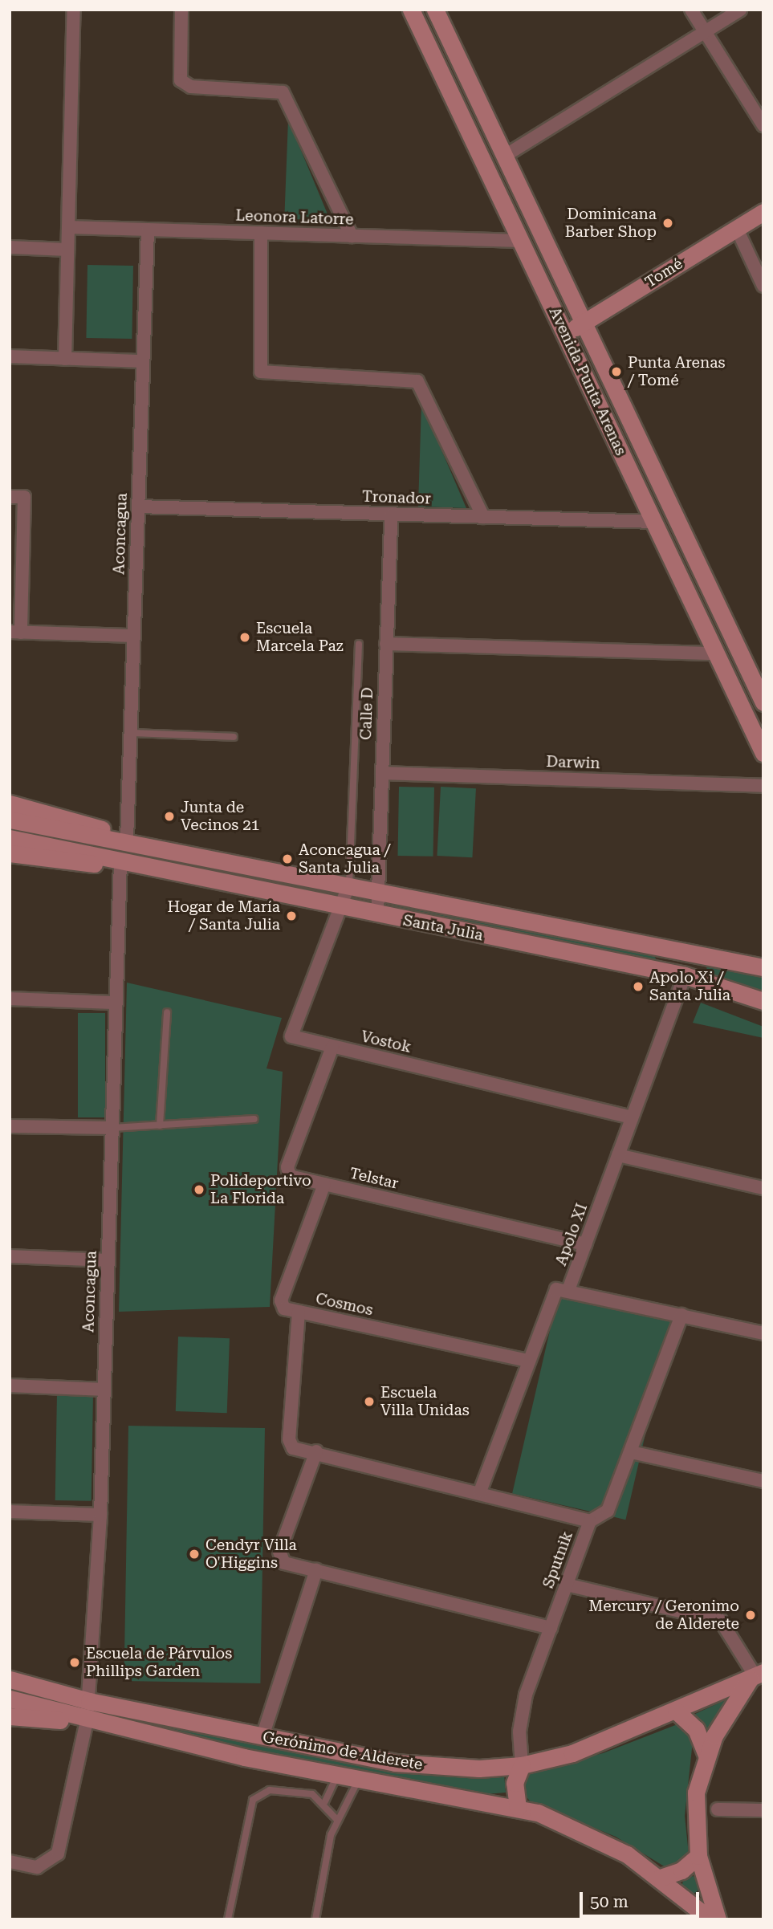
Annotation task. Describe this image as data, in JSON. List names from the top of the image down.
{
  "streets": {
    "main road": [
      "Tomé",
      "Avenida Punta Arenas",
      "Santa Julia",
      "Gerónimo de Alderete"
    ],
    "street": [
      "Leonora Latorre",
      "Tronador",
      "Aconcagua",
      "Calle D",
      "Darwin",
      "Vostok",
      "Telstar",
      "Apolo XI",
      "Cosmos",
      "Sputnik"
    ]
  },
  "crossings": [
    ["Leonora Latorre", "Avenida Punta Arenas"],
    ["Leonora Latorre", "Aconcagua"],
    ["Tomé", "Avenida Punta Arenas"],
    ["Avenida Punta Arenas", "Tronador"],
    ["Tronador", "Aconcagua"],
    ["Tronador", "Calle D"],
    ["Aconcagua", "Santa Julia"],
    ["Aconcagua", "Gerónimo de Alderete"],
    ["Calle D", "Darwin"],
    ["Calle D", "Santa Julia"],
    ["Santa Julia", "Vostok"],
    ["Santa Julia", "Apolo XI"],
    ["Vostok", "Telstar"],
    ["Vostok", "Apolo XI"],
    ["Telstar", "Apolo XI"],
    ["Telstar", "Cosmos"],
    ["Apolo XI", "Cosmos"],
    ["Sputnik", "Gerónimo de Alderete"]
  ],
  "places": [
    "Dominicana Barber Shop",
    "Punta Arenas / Tomé",
    "Escuela Marcela Paz",
    "Junta de Vecinos 21",
    "Aconcagua / Santa Julia",
    "Hogar de María / Santa Julia",
    "Apolo Xi / Santa Julia",
    "Polideportivo La Florida",
    "Escuela Villa Unidas",
    "Cendyr Villa O'Higgins",
    "Mercury / Geronimo de Alderete",
    "Escuela de Párvulos Phillips Garden"
  ],
  "scale_bar": "50 m"
}
